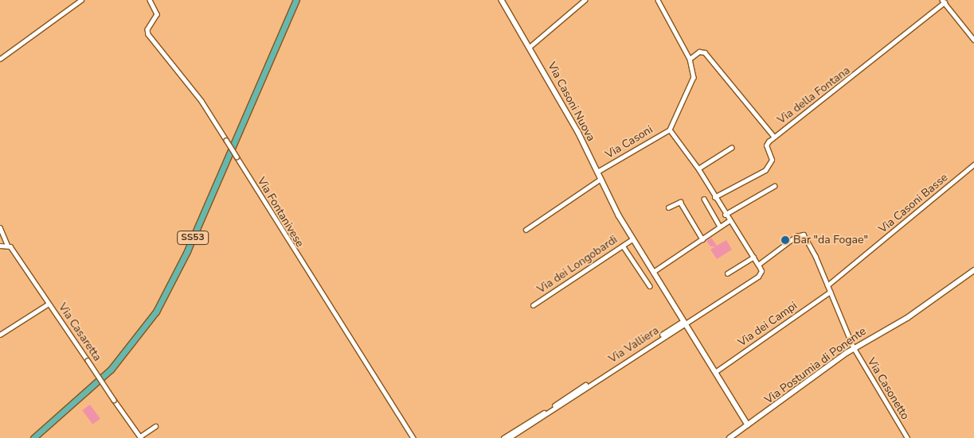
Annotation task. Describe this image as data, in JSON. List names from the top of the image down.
{
  "streets": {
    "highway": ["SS53"],
    "main road": ["Via Casoni Nuova", "Via Postumia di Ponente"],
    "street": [
      "Via della Fontana",
      "Via Casoni",
      "Via Casoni Basse",
      "Via Fontanivese",
      "Via dei Longobardi",
      "Via dei Campi",
      "Via Casaretta",
      "Via Valliera",
      "Via Casonetto"
    ]
  },
  "crossings": [
    ["Via Casoni Nuova", "Via Casoni"],
    ["Via Casoni Nuova", "Via dei Longobardi"],
    ["Via Casoni Nuova", "Via dei Campi"],
    ["Via Casoni Nuova", "Via Valliera"],
    ["Via Casoni Nuova", "Via Postumia di Ponente"],
    ["Via Casoni", "Via Valliera"],
    ["Via Postumia di Ponente", "Via Casonetto"]
  ],
  "places": ["Bar \"da Fogae\""]
}
